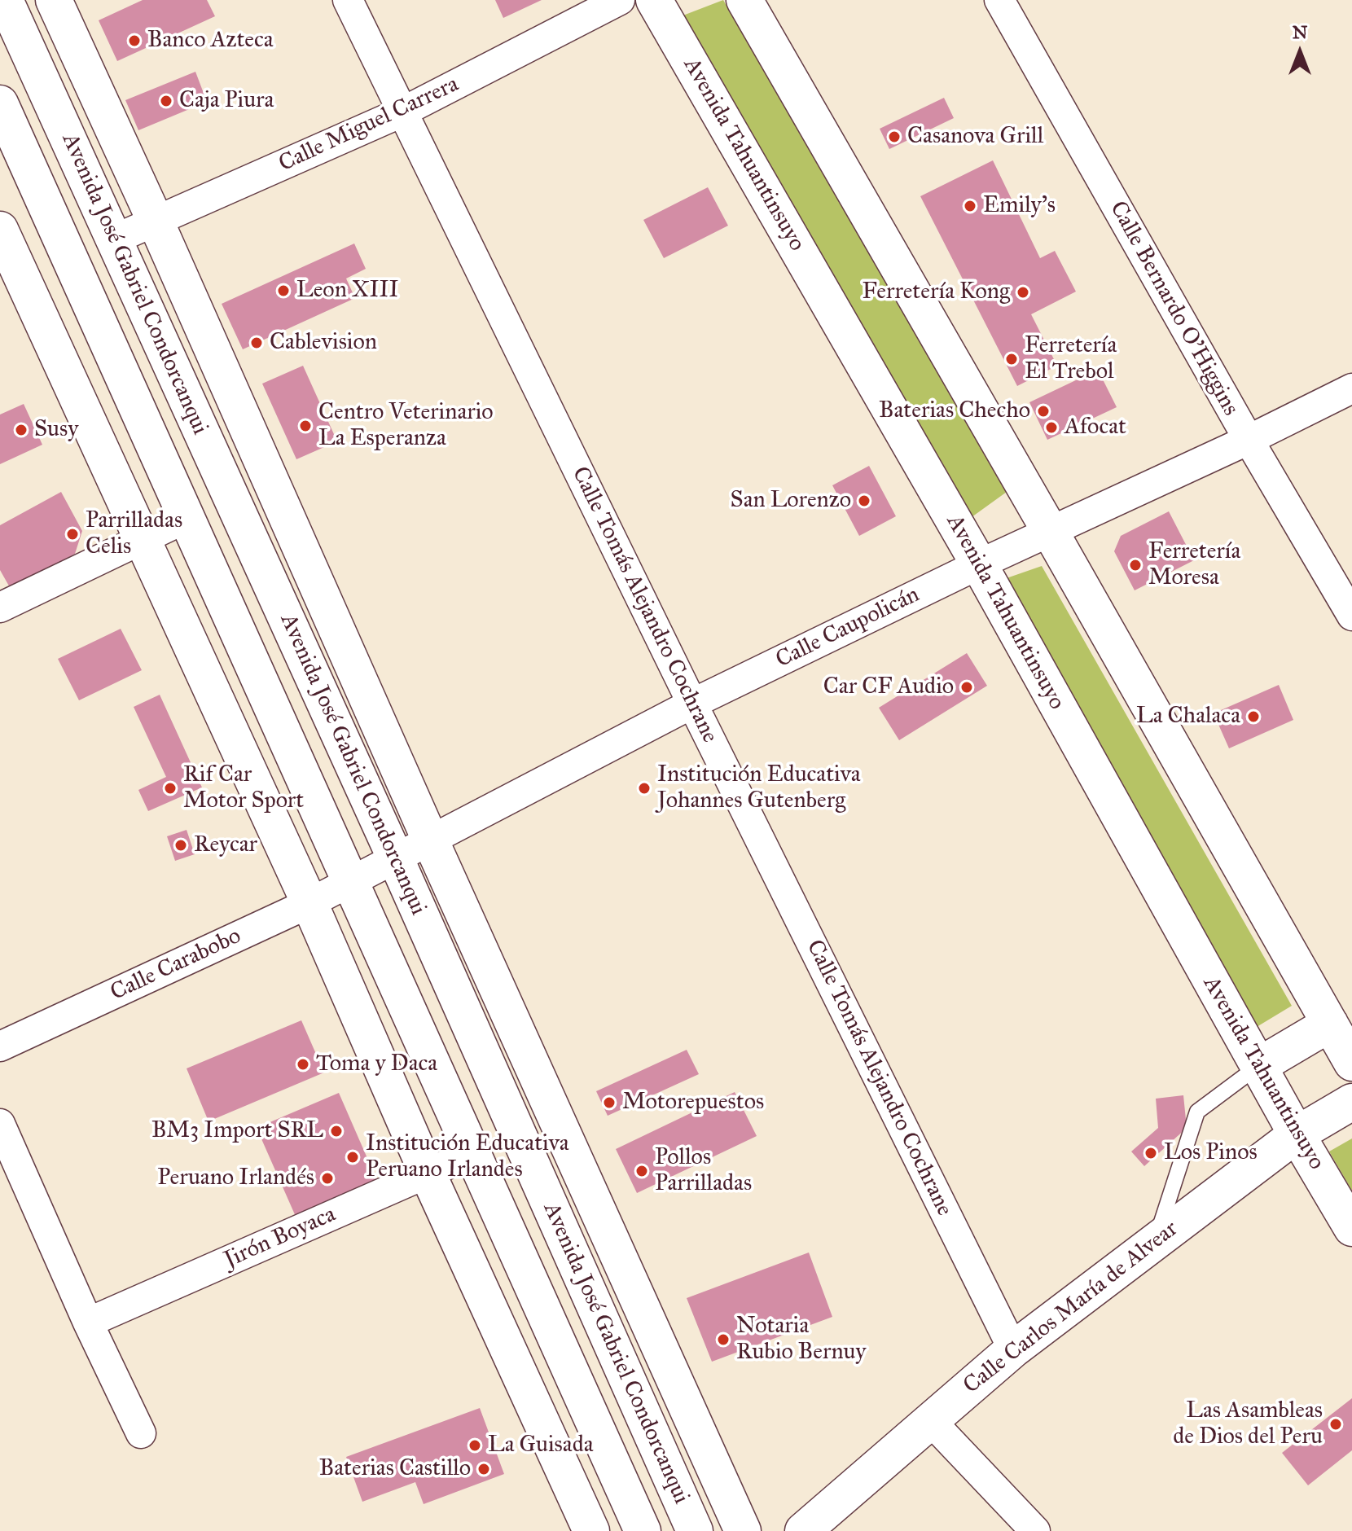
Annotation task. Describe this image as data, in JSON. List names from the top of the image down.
{
  "streets": {
    "main road": ["Avenida Tahuantinsuyo", "Avenida José Gabriel Condorcanqui", "Calle Carlos María de Alvear"],
    "street": [
      "Calle Miguel Carrera",
      "Calle Bernardo O'Higgins",
      "Calle Tomás Alejandro Cochrane",
      "Calle Caupolicán",
      "Calle Carabobo",
      "Jirón Boyaca"
    ]
  },
  "crossings": [
    ["Calle Miguel Carrera", "Avenida José Gabriel Condorcanqui"],
    ["Calle Miguel Carrera", "Calle Tomás Alejandro Cochrane"],
    ["Avenida Tahuantinsuyo", "Calle Caupolicán"],
    ["Avenida Tahuantinsuyo", "Calle Carlos María de Alvear"],
    ["Avenida José Gabriel Condorcanqui", "Calle Caupolicán"],
    ["Avenida José Gabriel Condorcanqui", "Calle Carabobo"],
    ["Avenida José Gabriel Condorcanqui", "Jirón Boyaca"],
    ["Calle Bernardo O'Higgins", "Calle Caupolicán"],
    ["Calle Tomás Alejandro Cochrane", "Calle Caupolicán"],
    ["Calle Tomás Alejandro Cochrane", "Calle Carlos María de Alvear"],
    ["Calle Caupolicán", "Calle Carabobo"]
  ],
  "places": [
    "Banco Azteca",
    "Caja Piura",
    "Casanova Grill",
    "Emily's",
    "Leon XIII",
    "Ferretería Kong",
    "Cablevision",
    "Ferretería El Trebol",
    "Baterias Checho",
    "Centro Veterinario La Esperanza",
    "Afocat",
    "Susy",
    "San Lorenzo",
    "Parrilladas Celis",
    "Ferretería Moresa",
    "Car CF Audio",
    "La Chalaca",
    "Rif Car Motor Sport",
    "Institución Educativa Johannes Gutenberg",
    "Reycar",
    "Toma y Daca",
    "Motorepuestos",
    "BM3 Import SRL",
    "Los Pinos",
    "Institución Educativa Peruano Irlandes",
    "Pollos Parrilladas",
    "Peruano Irlandés",
    "Notaria Rubio Bernuy",
    "Las Asambleas de Dios del Peru",
    "La Guisada",
    "Baterias Castillo"
  ],
  "north": "top"
}
